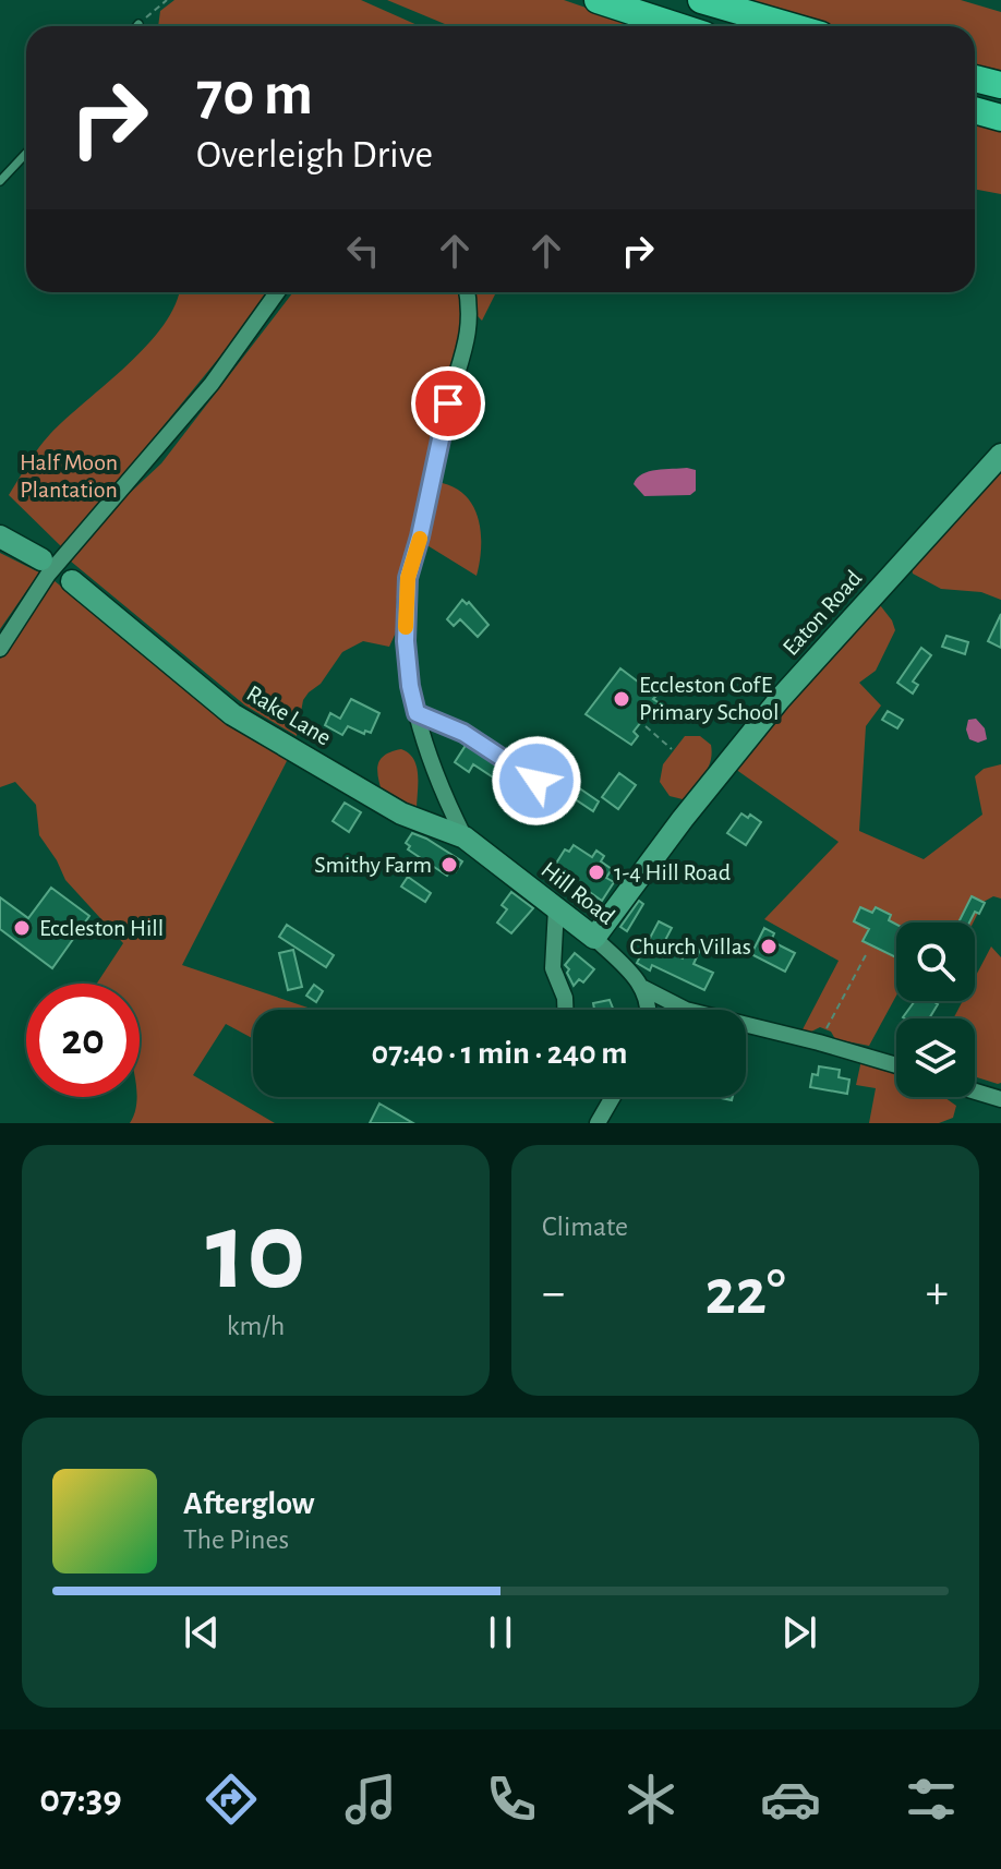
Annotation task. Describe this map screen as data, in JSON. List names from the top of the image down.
{
  "streets": {
    "street": ["Eaton Road", "Rake Lane", "Hill Road"]
  },
  "crossings": [
    ["Eaton Road", "Hill Road"],
    ["Rake Lane", "Hill Road"]
  ],
  "parks": ["Half Moon Plantation"],
  "places": [
    "Eccleston CofE Primary School",
    "Smithy Farm",
    "1-4 Hill Road",
    "Eccleston Hill",
    "Church Villas"
  ],
  "page": {
    "turn": ["70 m", "Overleigh Drive"],
    "limit": "20",
    "trip": "07:40 · 1 min · 240 m",
    "tile": [
      ["10", "km/h"],
      "Climate"
    ],
    "heat": ["−", "22°", "+"],
    "song": ["Afterglow", "The Pines"],
    "tabs": "07:39"
  }
}
